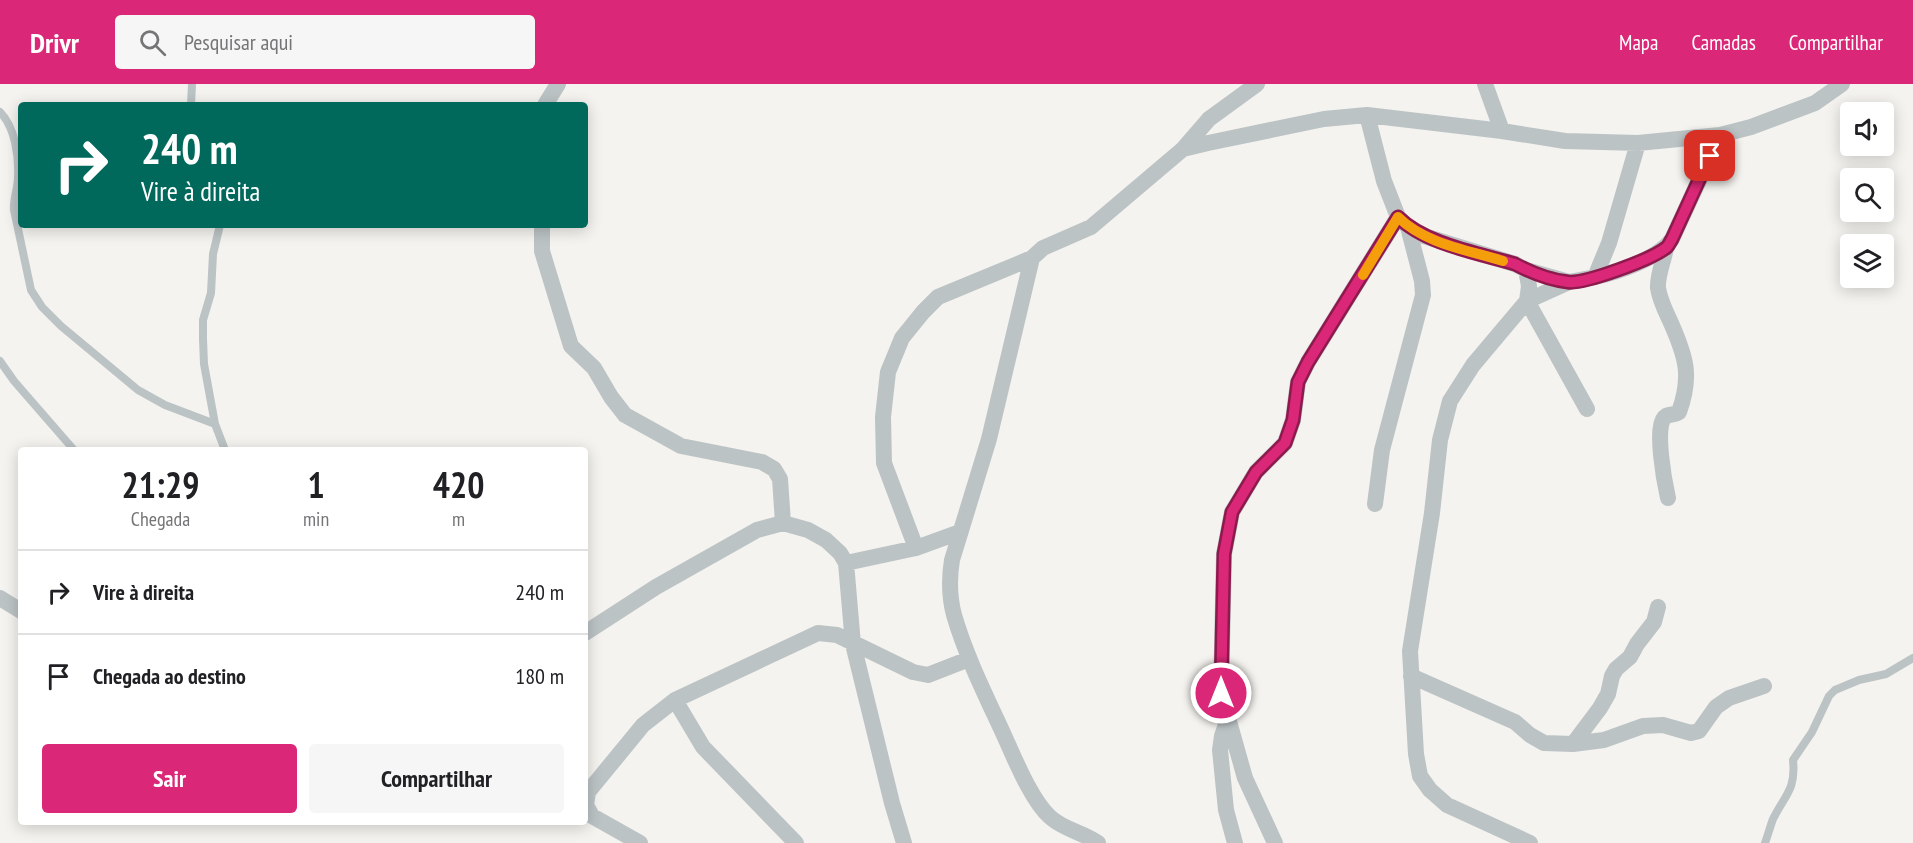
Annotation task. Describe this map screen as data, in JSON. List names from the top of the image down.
{
  "page": {
    "header": "Drivr",
    "search": "Pesquisar aqui",
    "nav": ["Mapa", "Camadas", "Compartilhar"],
    "turn": ["240 m", "Vire à direita"],
    "eta": [
      "21:29",
      "Chegada",
      "1",
      "min",
      "420",
      "m"
    ],
    "list": [
      {
        "name": "Vire à direita",
        "value": "240 m"
      },
      {
        "name": "Chegada ao destino",
        "value": "180 m"
      }
    ],
    "buttons": ["Sair", "Compartilhar"]
  }
}
